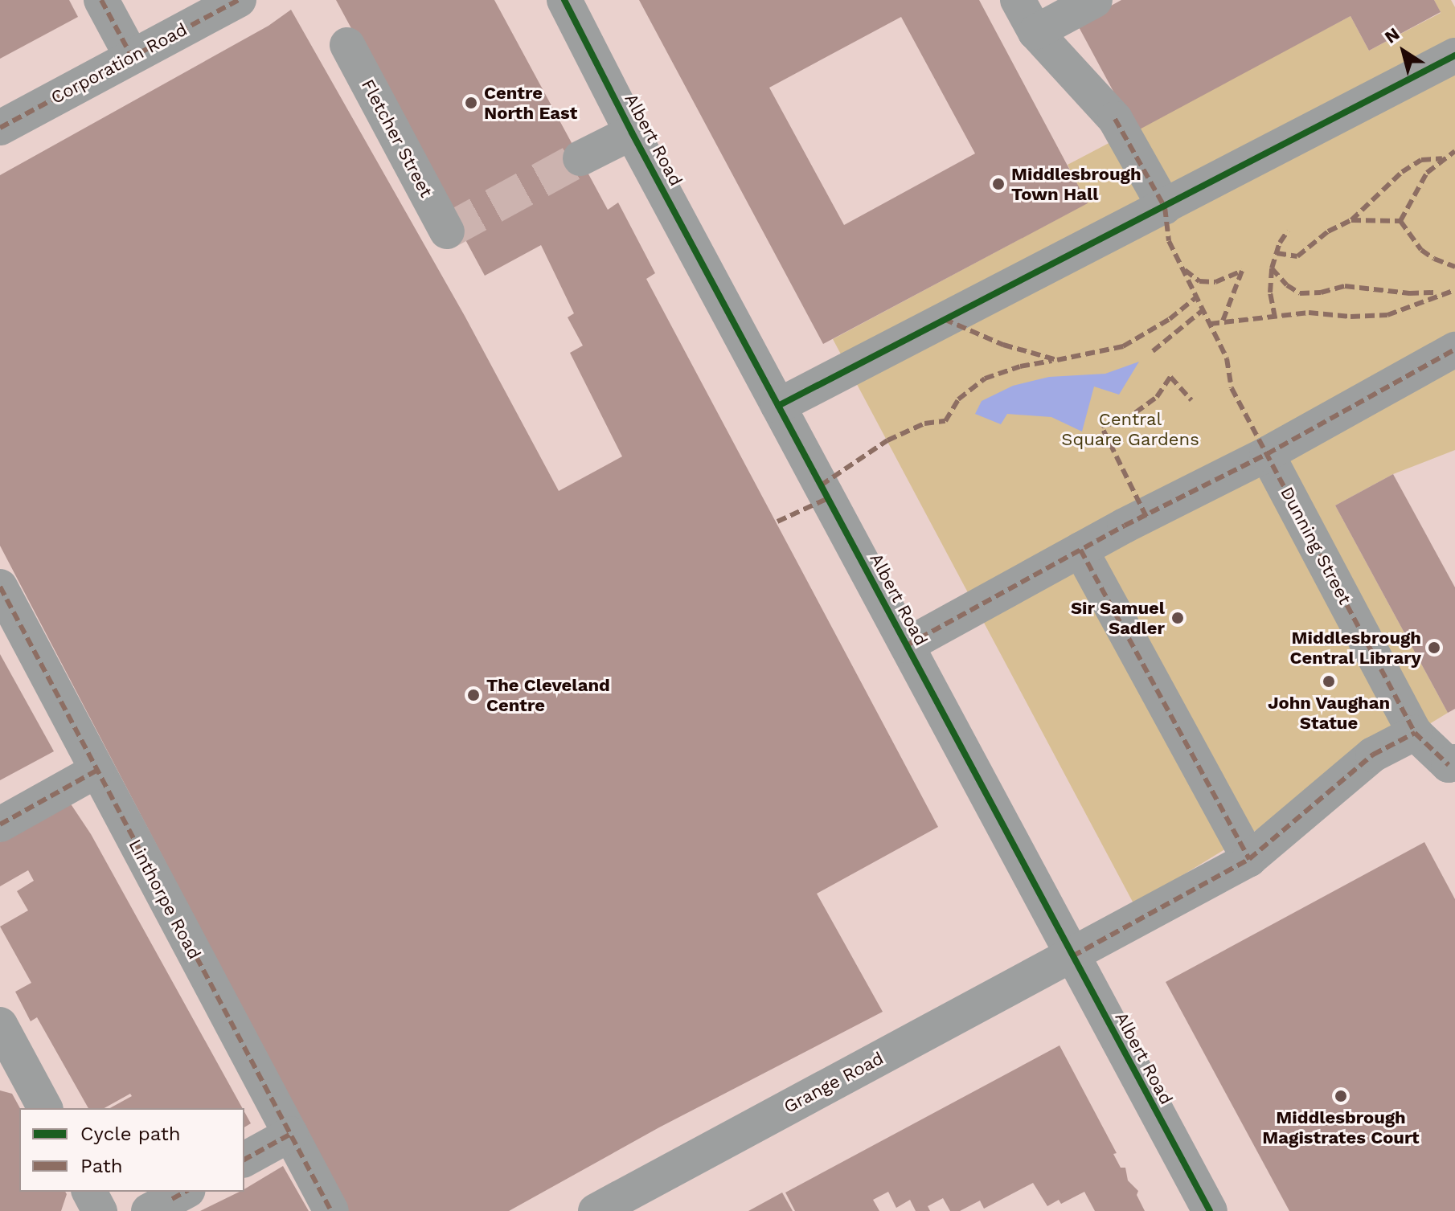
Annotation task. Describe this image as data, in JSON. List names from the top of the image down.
{
  "streets": {
    "street": [
      "Corporation Road",
      "Fletcher Street",
      "Albert Road",
      "Dunning Street",
      "Linthorpe Road",
      "Grange Road"
    ]
  },
  "crossings": [
    ["Albert Road", "Grange Road"],
    ["Dunning Street", "Grange Road"]
  ],
  "parks": ["Central Square Gardens"],
  "places": [
    "Centre North East",
    "Middlesbrough Town Hall",
    "Sir Samuel Sadler",
    "Middlesbrough Central Library",
    "John Vaughan Statue",
    "The Cleveland Centre",
    "Middlesbrough Magistrates Court"
  ],
  "legend": ["Cycle path", "Path"],
  "north": "top left"
}
